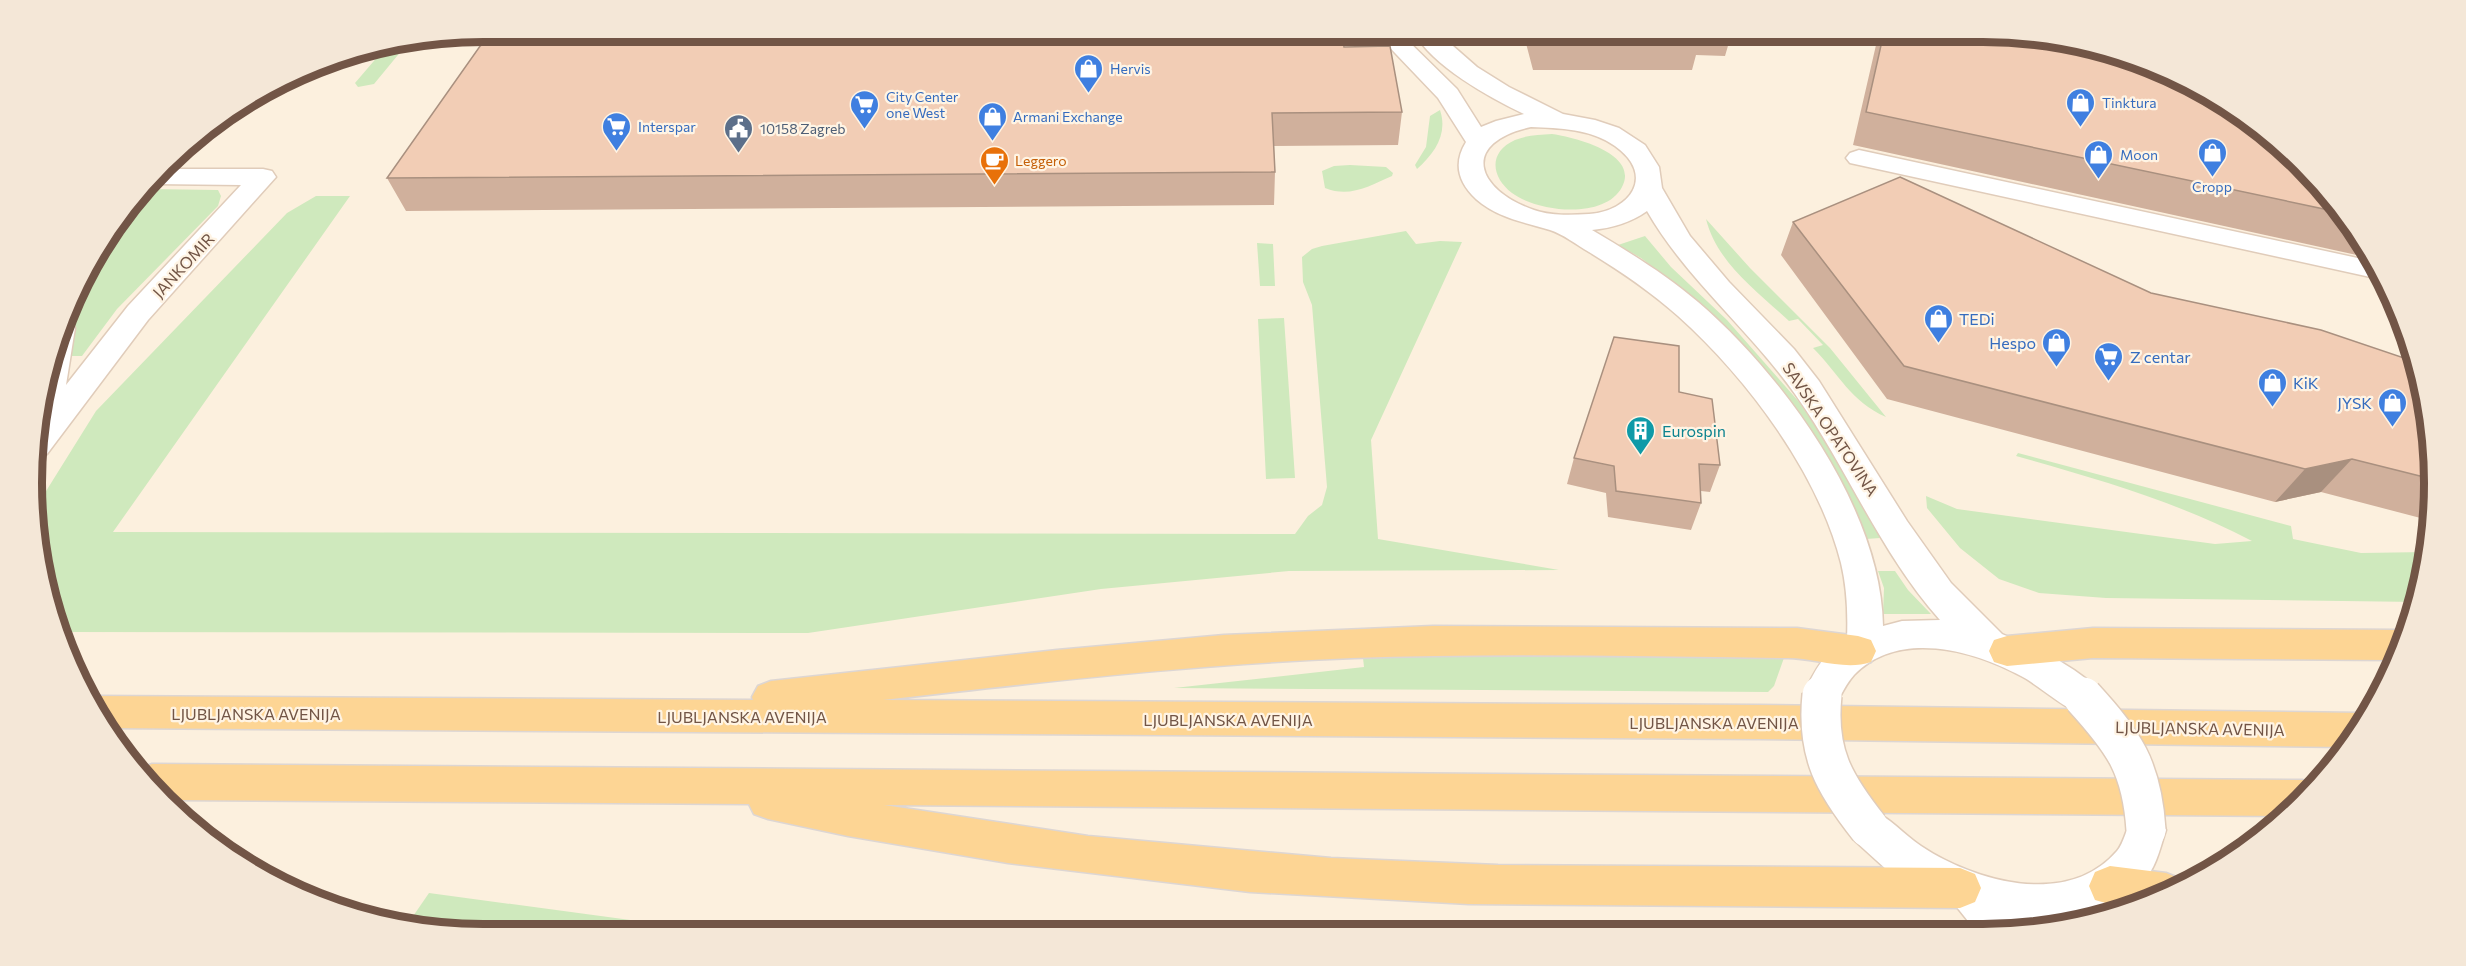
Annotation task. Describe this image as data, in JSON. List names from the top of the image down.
{
  "streets": {
    "main road": ["LJUBLJANSKA AVENIJA"],
    "street": ["JANKOMIR", "SAVSKA OPATOVINA"]
  },
  "places": {
    "shop": [
      "Hervis",
      "Tinktura",
      "Armani Exchange",
      "Cropp",
      "Moon",
      "TEDi",
      "Hespo",
      "KiK",
      "JYSK"
    ],
    "supermarket": ["City Center one West", "Interspar", "Z centar"],
    "public building": ["10158 Zagreb"],
    "cafe": ["Leggero"],
    "building": ["Eurospin"]
  }
}
